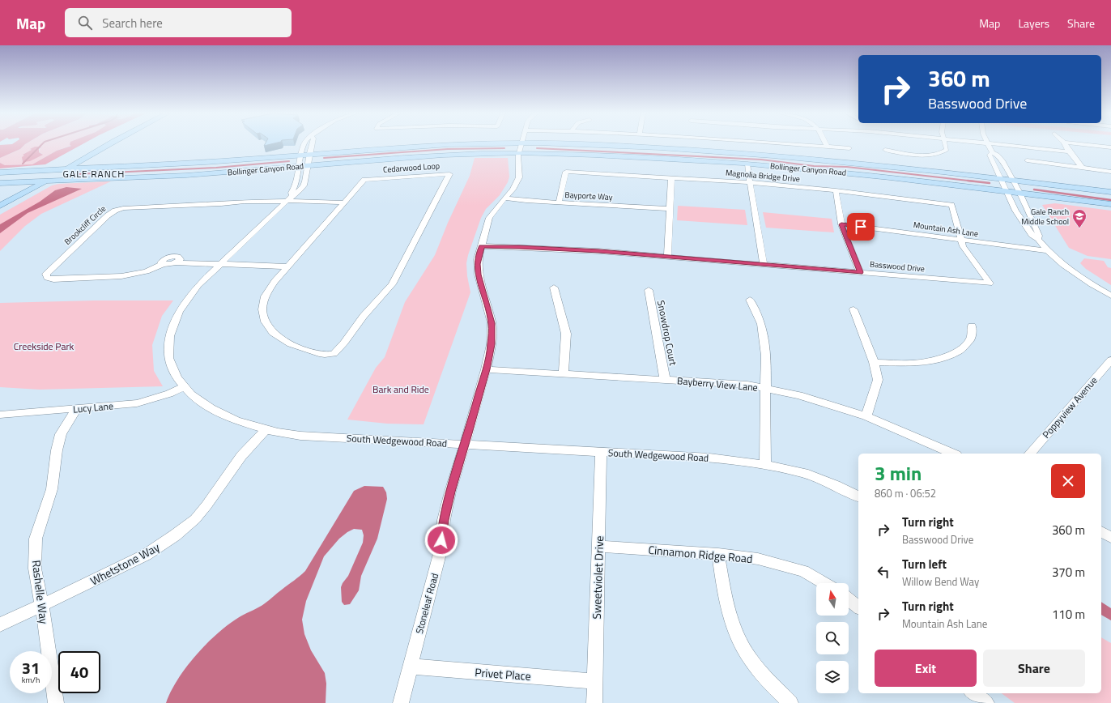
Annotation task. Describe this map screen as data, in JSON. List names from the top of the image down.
{
  "streets": {
    "main road": ["Bollinger Canyon Road"],
    "street": [
      "Cedarwood Loop",
      "Magnolia Bridge Drive",
      "Bayporte Way",
      "Brookcliff Circle",
      "Mountain Ash Lane",
      "Basswood Drive",
      "Snowdrop Court",
      "Bayberry View Lane",
      "Lucy Lane",
      "Poppyview Avenue",
      "South Wedgewood Road",
      "Cinnamon Ridge Road",
      "Whetstone Way",
      "Sweetviolet Drive",
      "Rashelle Way",
      "Stoneleaf Road",
      "Privet Place"
    ]
  },
  "crossings": [
    ["Bollinger Canyon Road", "South Wedgewood Road"],
    ["Bollinger Canyon Road", "Stoneleaf Road"],
    ["Magnolia Bridge Drive", "Bayporte Way"],
    ["Magnolia Bridge Drive", "Mountain Ash Lane"],
    ["Magnolia Bridge Drive", "Basswood Drive"],
    ["Bayporte Way", "Stoneleaf Road"],
    ["Brookcliff Circle", "South Wedgewood Road"],
    ["Mountain Ash Lane", "Basswood Drive"],
    ["Basswood Drive", "Stoneleaf Road"],
    ["Snowdrop Court", "Bayberry View Lane"],
    ["Bayberry View Lane", "Stoneleaf Road"],
    ["Lucy Lane", "South Wedgewood Road"],
    ["Lucy Lane", "Rashelle Way"],
    ["South Wedgewood Road", "Whetstone Way"],
    ["South Wedgewood Road", "Sweetviolet Drive"],
    ["South Wedgewood Road", "Stoneleaf Road"],
    ["Cinnamon Ridge Road", "Sweetviolet Drive"],
    ["Whetstone Way", "Rashelle Way"],
    ["Sweetviolet Drive", "Privet Place"],
    ["Stoneleaf Road", "Privet Place"]
  ],
  "districts": ["GALE RANCH"],
  "parks": ["Creekside Park", "Bark and Ride"],
  "places": {
    "school or university": ["Gale Ranch Middle School"]
  },
  "north": "top",
  "page": {
    "header": "Map",
    "search": "Search here",
    "nav": ["Map", "Layers", "Share"],
    "turn": ["360 m", "Basswood Drive"],
    "heading": ["3 min", "860 m · 06:52"],
    "list": [
      {
        "name": "Turn right",
        "note": "Basswood Drive",
        "value": "360 m"
      },
      {
        "name": "Turn left",
        "note": "Willow Bend Way",
        "value": "370 m"
      },
      {
        "name": "Turn right",
        "note": "Mountain Ash Lane",
        "value": "110 m"
      }
    ],
    "buttons": ["Exit", "Share"],
    "speed": "31 km/h",
    "limit": "40"
  }
}
